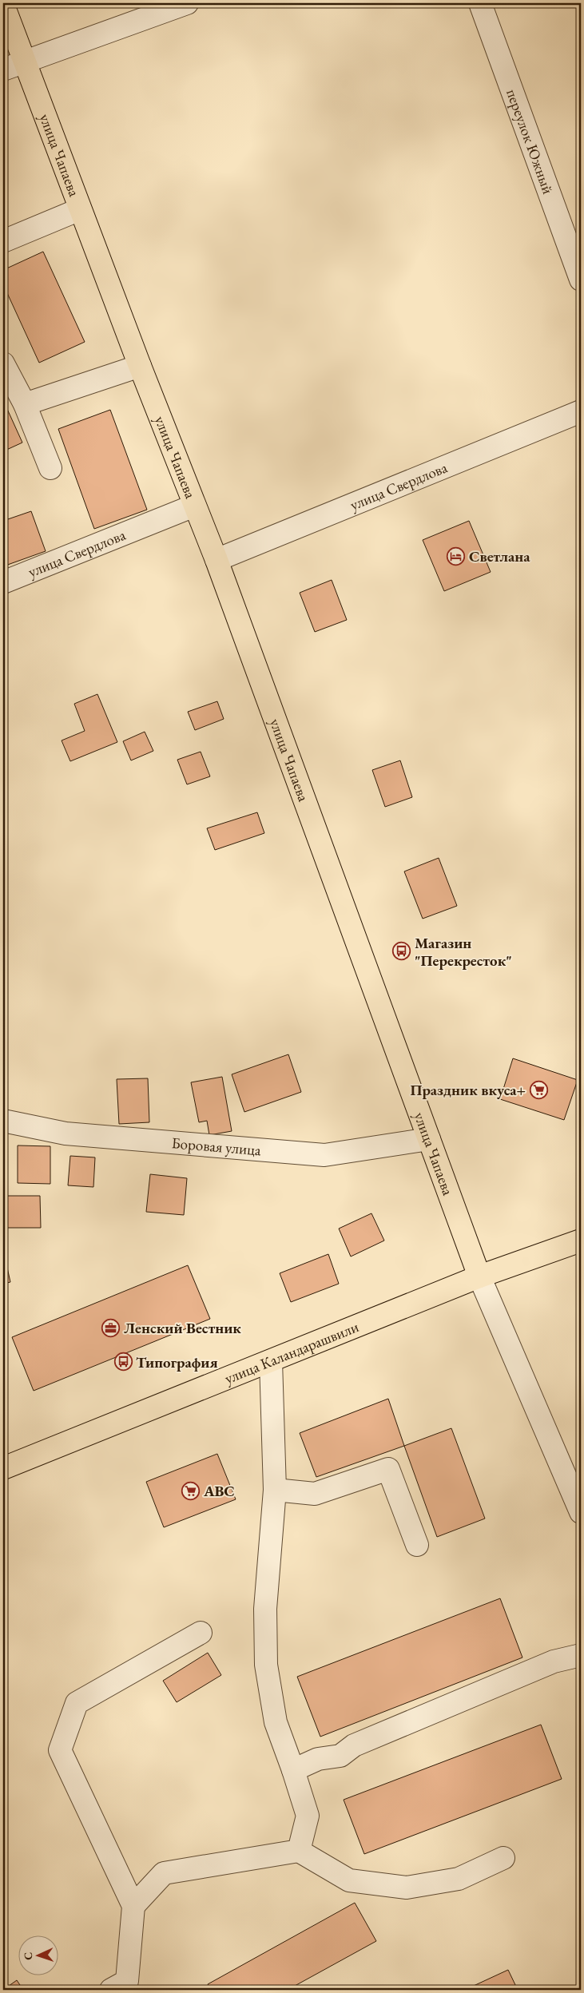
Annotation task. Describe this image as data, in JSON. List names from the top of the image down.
{
  "streets": {
    "main road": ["улица Чапаева", "улица Каландарашвили"],
    "street": ["переулок Южный", "улица Свердлова", "Боровая улица"]
  },
  "crossings": [
    ["улица Чапаева", "улица Свердлова"],
    ["улица Чапаева", "Боровая улица"],
    ["улица Чапаева", "улица Каландарашвили"]
  ],
  "places": {
    "hotel": ["Светлана"],
    "bus stop": ["Магазин \"Перекресток\"", "Типография"],
    "supermarket": ["Праздник вкуса+", "ABC"],
    "office": ["Ленский Вестник"]
  },
  "north": "left"
}
